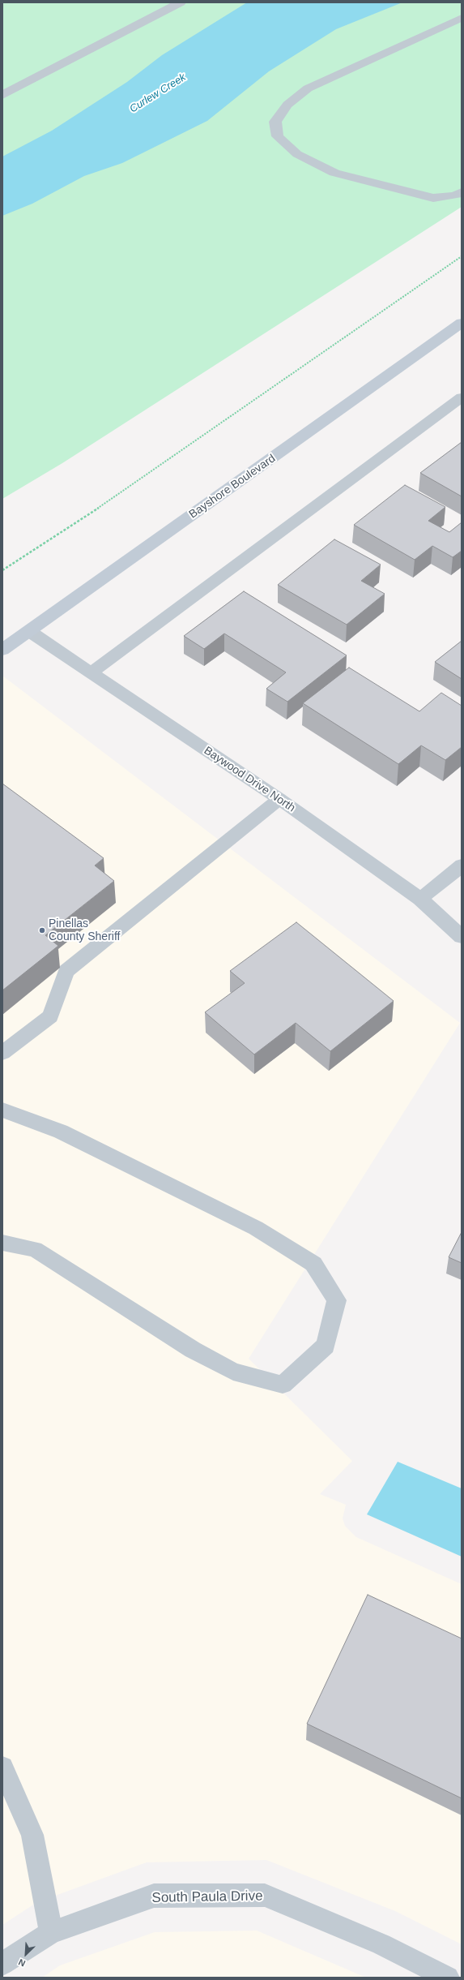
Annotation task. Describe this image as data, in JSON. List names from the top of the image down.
{
  "streets": {
    "main road": ["Bayshore Boulevard"],
    "street": ["Baywood Drive North", "South Paula Drive"]
  },
  "crossings": [
    ["Bayshore Boulevard", "Baywood Drive North"]
  ],
  "water": ["Curlew Creek"],
  "places": ["Pinellas County Sheriff"],
  "north": "bottom left"
}
